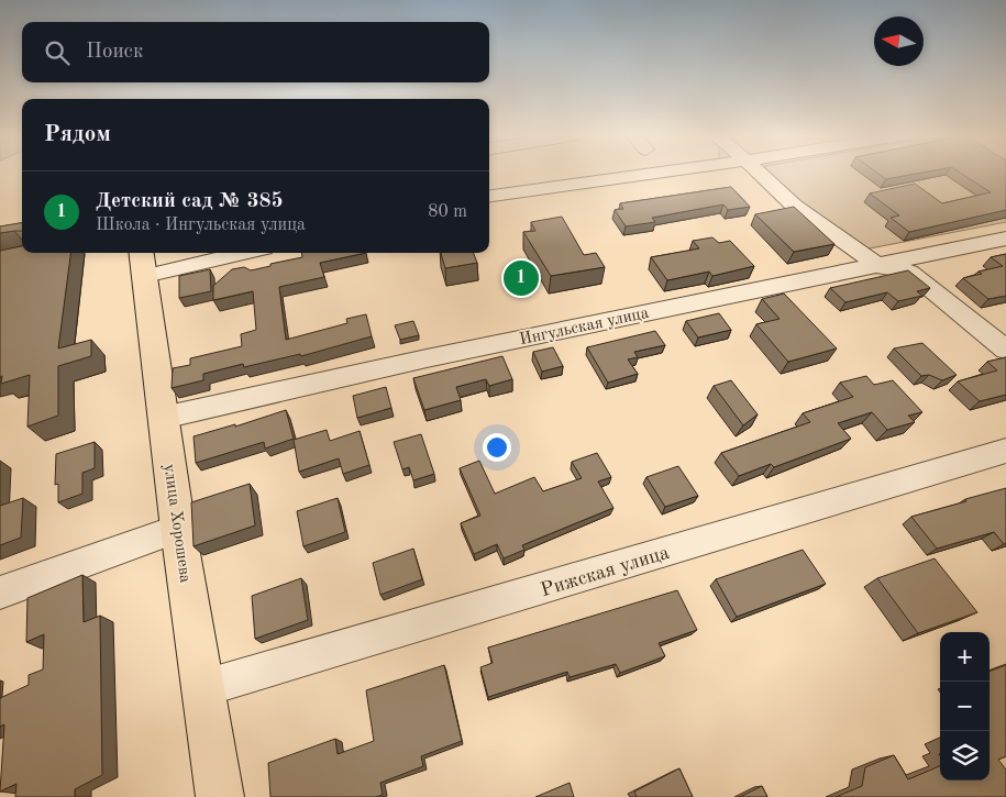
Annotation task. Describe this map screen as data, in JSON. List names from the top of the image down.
{
  "streets": {
    "main road": ["улица Хорошева"],
    "street": ["Ингульская улица", "Рижская улица"]
  },
  "crossings": [
    ["Ингульская улица", "улица Хорошева"],
    ["улица Хорошева", "Рижская улица"]
  ],
  "north": "left",
  "page": {
    "search": "Поиск",
    "heading": "Рядом",
    "list": [
      {
        "mark": "1",
        "name": "Детский сад № 385",
        "note": "Школа · Ингульская улица",
        "value": "80 m"
      }
    ],
    "pins": "1",
    "map_buttons": ["+", "−"]
  }
}
